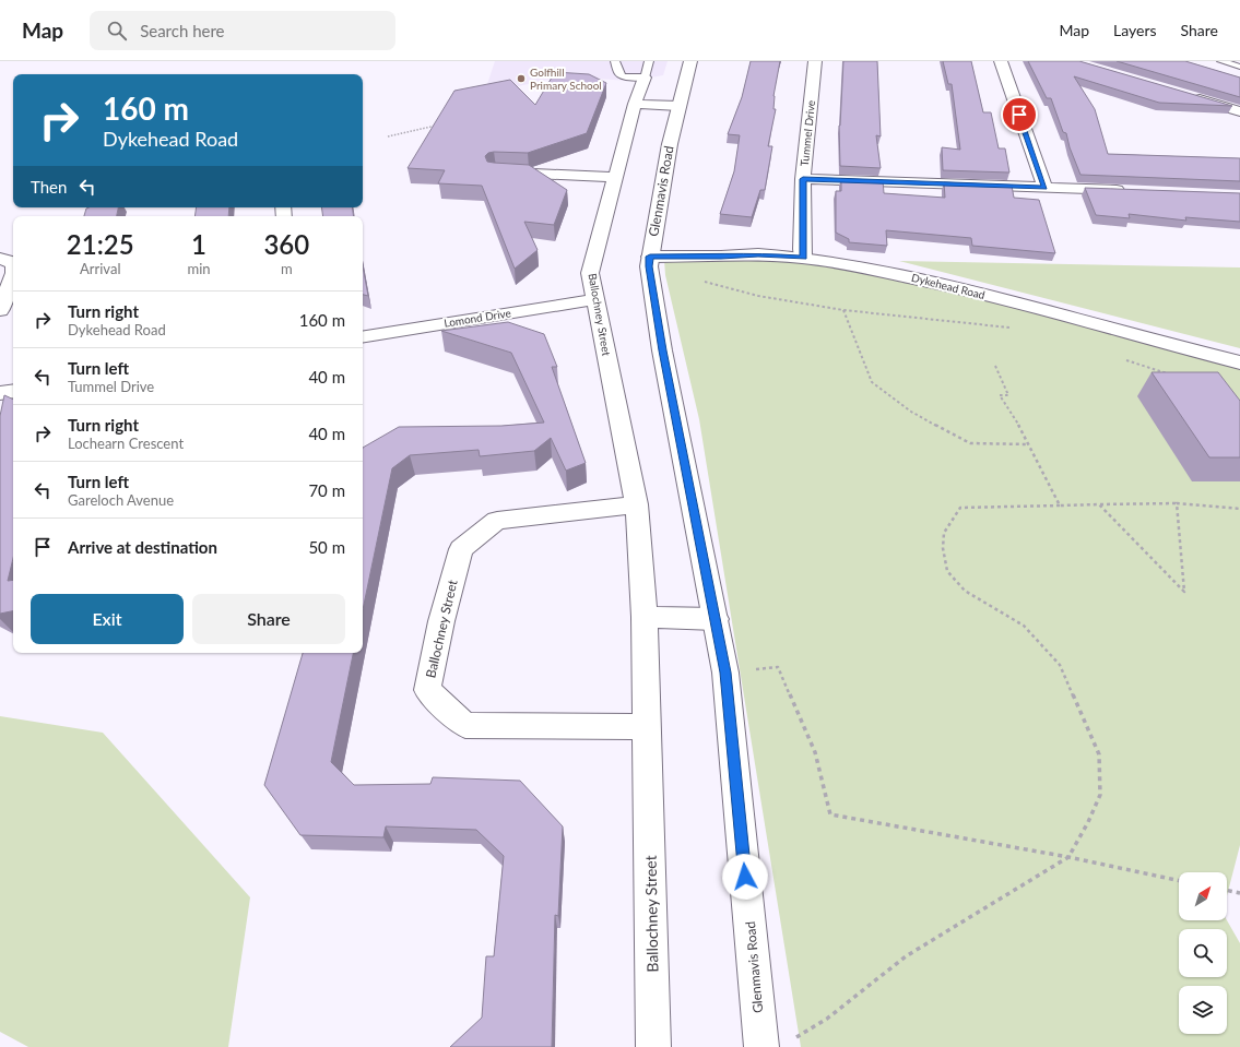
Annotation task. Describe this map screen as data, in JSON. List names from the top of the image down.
{
  "streets": {
    "street": [
      "Tummel Drive",
      "Glenmavis Road",
      "Dykehead Road",
      "Ballochney Street",
      "Lomond Drive"
    ]
  },
  "crossings": [
    ["Tummel Drive", "Dykehead Road"],
    ["Glenmavis Road", "Dykehead Road"],
    ["Ballochney Street", "Lomond Drive"]
  ],
  "places": ["Golfhill Primary School"],
  "north": "top right",
  "page": {
    "header": "Map",
    "search": "Search here",
    "nav": ["Map", "Layers", "Share"],
    "turn": ["160 m", "Dykehead Road"],
    "then": "Then",
    "eta": [
      "21:25",
      "Arrival",
      "1",
      "min",
      "360",
      "m"
    ],
    "list": [
      {
        "name": "Turn right",
        "note": "Dykehead Road",
        "value": "160 m"
      },
      {
        "name": "Turn left",
        "note": "Tummel Drive",
        "value": "40 m"
      },
      {
        "name": "Turn right",
        "note": "Lochearn Crescent",
        "value": "40 m"
      },
      {
        "name": "Turn left",
        "note": "Gareloch Avenue",
        "value": "70 m"
      },
      {
        "name": "Arrive at destination",
        "value": "50 m"
      }
    ],
    "buttons": ["Exit", "Share"]
  }
}
